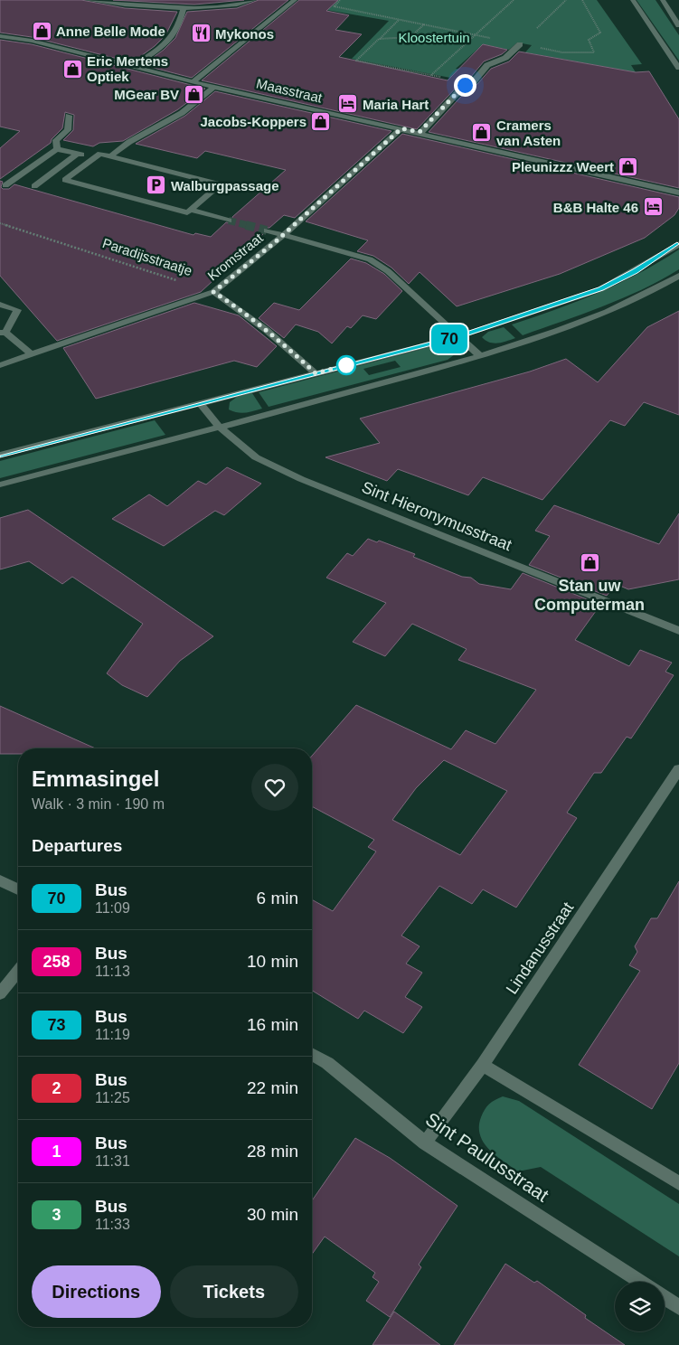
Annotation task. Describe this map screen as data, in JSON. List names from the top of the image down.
{
  "streets": {
    "street": [
      "Maasstraat",
      "Kromstraat",
      "Sint Hieronymusstraat",
      "Lindanusstraat",
      "Sint Paulusstraat"
    ],
    "path": ["Paradijsstraatje"]
  },
  "crossings": [
    ["Maasstraat", "Kromstraat"],
    ["Paradijsstraatje", "Kromstraat"],
    ["Lindanusstraat", "Sint Paulusstraat"]
  ],
  "parks": ["Kloostertuin"],
  "places": {
    "shop": [
      "Anne Belle Mode",
      "Eric Mertens Optiek",
      "MGear BV",
      "Jacobs-Koppers",
      "Cramers van Asten",
      "Pleunizzz Weert",
      "Stan uw Computerman"
    ],
    "restaurant": ["Mykonos"],
    "hotel": ["Maria Hart", "B&B Halte 46"],
    "parking": ["Walburgpassage"]
  },
  "lines": ["bus line 70"],
  "page": {
    "on_map": "70",
    "heading": [
      ["Emmasingel", "Walk · 3 min · 190 m"],
      "Departures"
    ],
    "list": [
      {
        "mark": "70",
        "name": "Bus",
        "note": "11:09",
        "value": "6 min"
      },
      {
        "mark": "258",
        "name": "Bus",
        "note": "11:13",
        "value": "10 min"
      },
      {
        "mark": "73",
        "name": "Bus",
        "note": "11:19",
        "value": "16 min"
      },
      {
        "mark": "2",
        "name": "Bus",
        "note": "11:25",
        "value": "22 min"
      },
      {
        "mark": "1",
        "name": "Bus",
        "note": "11:31",
        "value": "28 min"
      },
      {
        "mark": "3",
        "name": "Bus",
        "note": "11:33",
        "value": "30 min"
      }
    ],
    "buttons": ["Directions", "Tickets"]
  }
}
